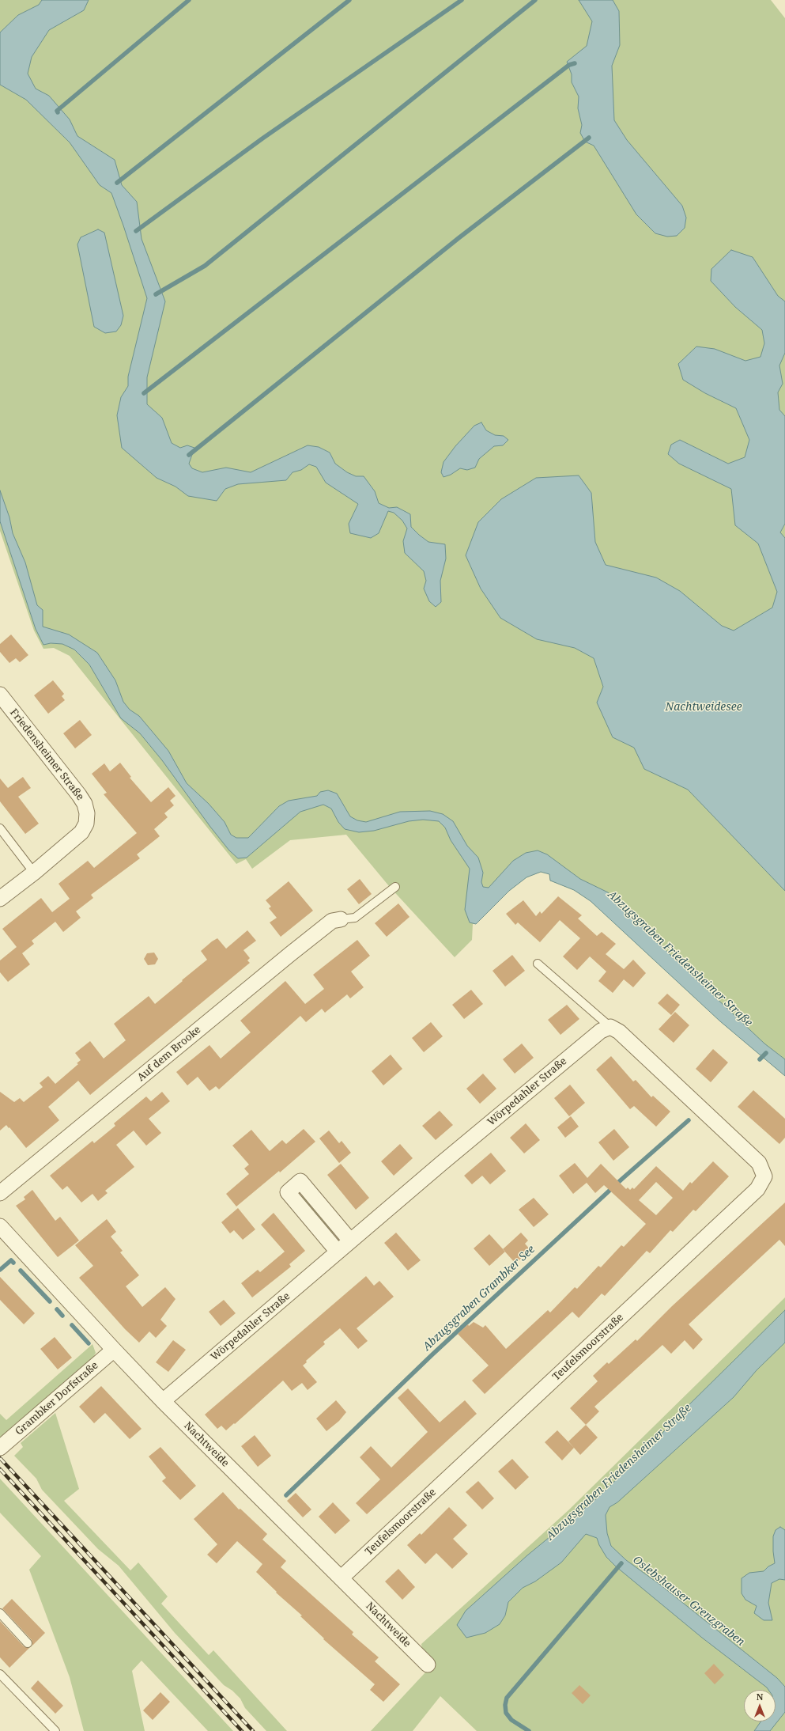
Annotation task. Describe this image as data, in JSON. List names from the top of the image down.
{
  "streets": {
    "street": [
      "Friedensheimer Straße",
      "Auf dem Brooke",
      "Wörpedahler Straße",
      "Teufelsmoorstraße",
      "Grambker Dorfstraße",
      "Nachtweide"
    ]
  },
  "crossings": [
    ["Wörpedahler Straße", "Teufelsmoorstraße"],
    ["Wörpedahler Straße", "Nachtweide"],
    ["Teufelsmoorstraße", "Nachtweide"],
    ["Grambker Dorfstraße", "Nachtweide"]
  ],
  "water": [
    "Nachtweidesee",
    "Abzugsgraben Friedensheimer Straße",
    "Abzugsgraben Grambker See",
    "Oslebshauser Grenzgraben"
  ],
  "north": "top"
}
